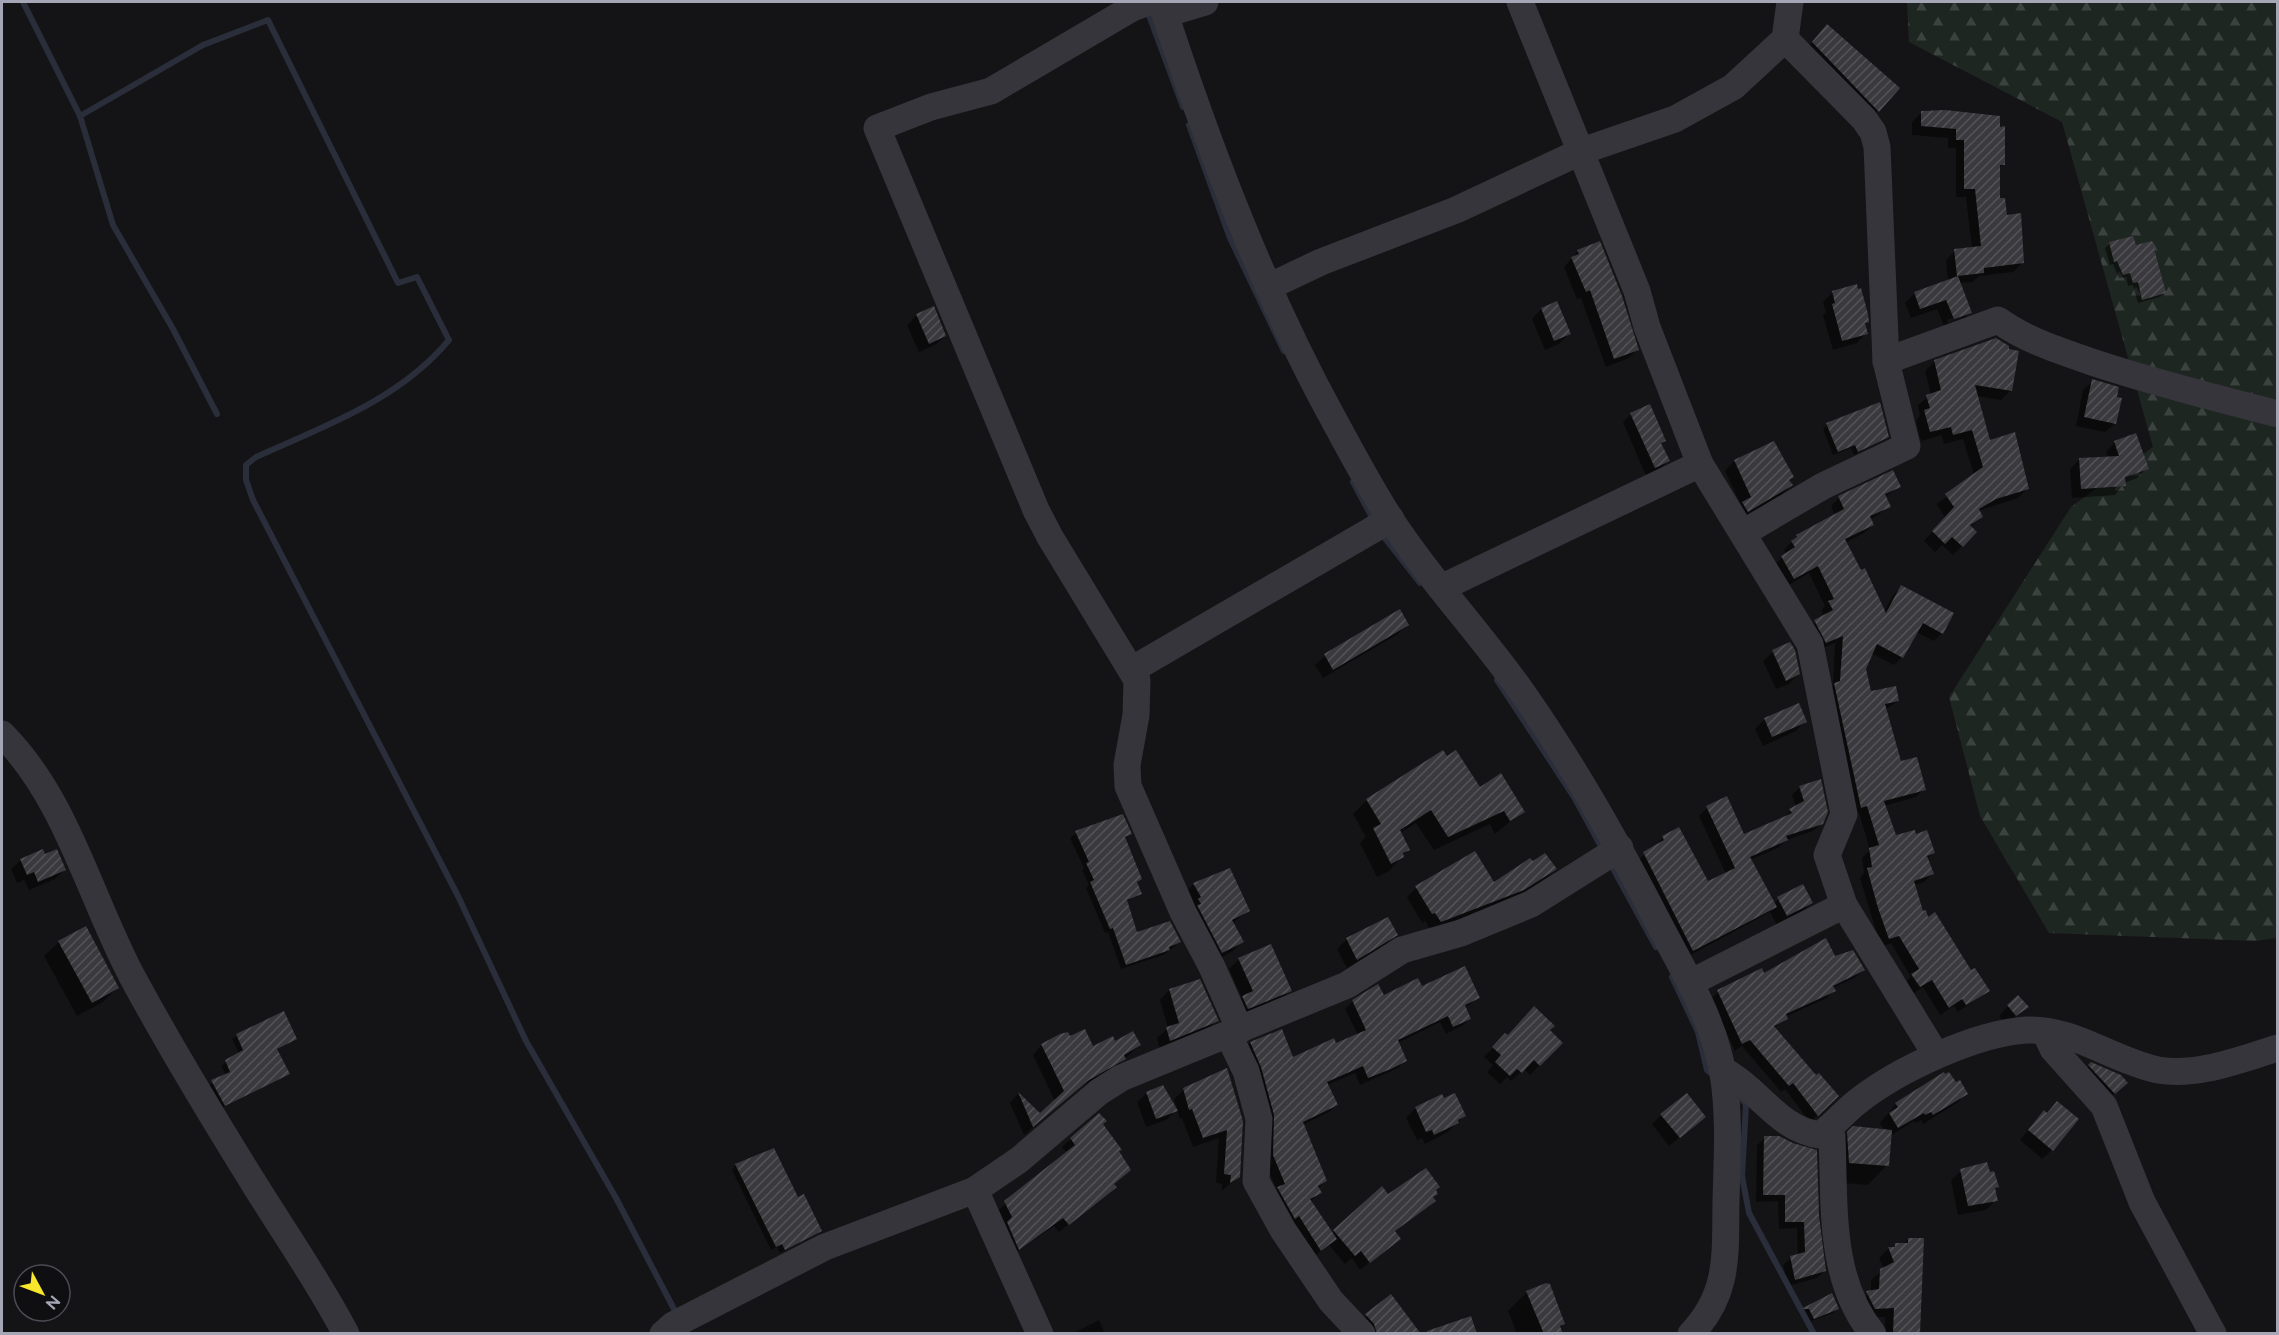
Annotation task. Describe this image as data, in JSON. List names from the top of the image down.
{
  "north": "bottom right"
}
